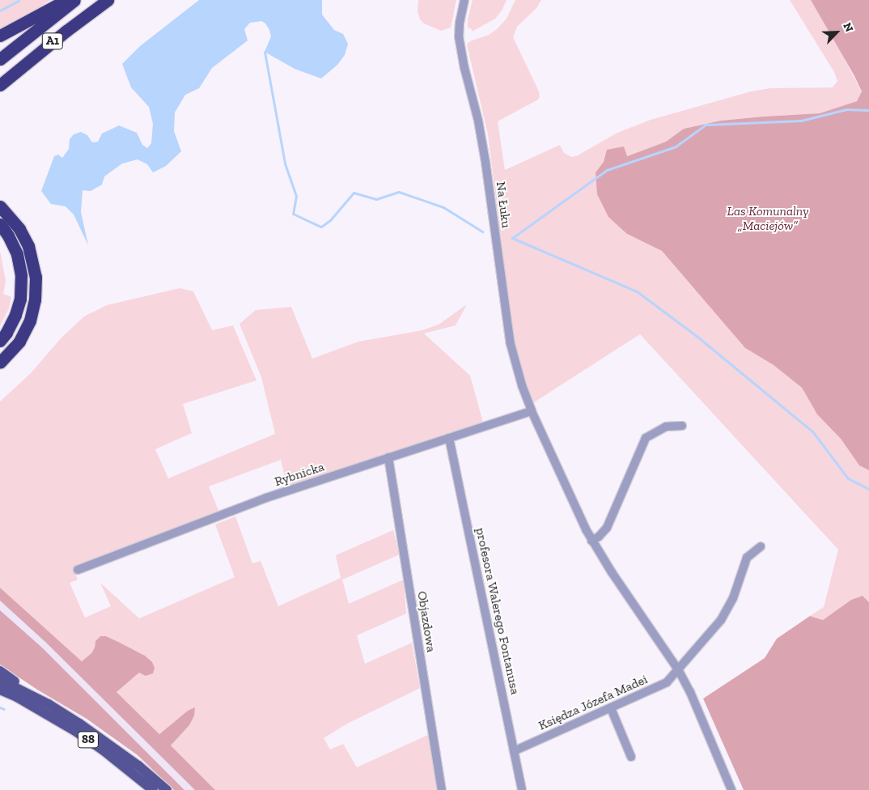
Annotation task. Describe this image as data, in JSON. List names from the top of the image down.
{
  "streets": {
    "highway": ["A1"],
    "main road": ["88"],
    "street": [
      "Na Łuku",
      "Rybnicka",
      "profesora Walerego Fontanusa",
      "Objazdowa",
      "Księdza Józefa Madei"
    ]
  },
  "crossings": [
    ["Na Łuku", "Rybnicka"],
    ["Rybnicka", "profesora Walerego Fontanusa"],
    ["Rybnicka", "Objazdowa"],
    ["profesora Walerego Fontanusa", "Księdza Józefa Madei"]
  ],
  "parks": ["Las Komunalny „Maciejów”"],
  "north": "top right"
}
